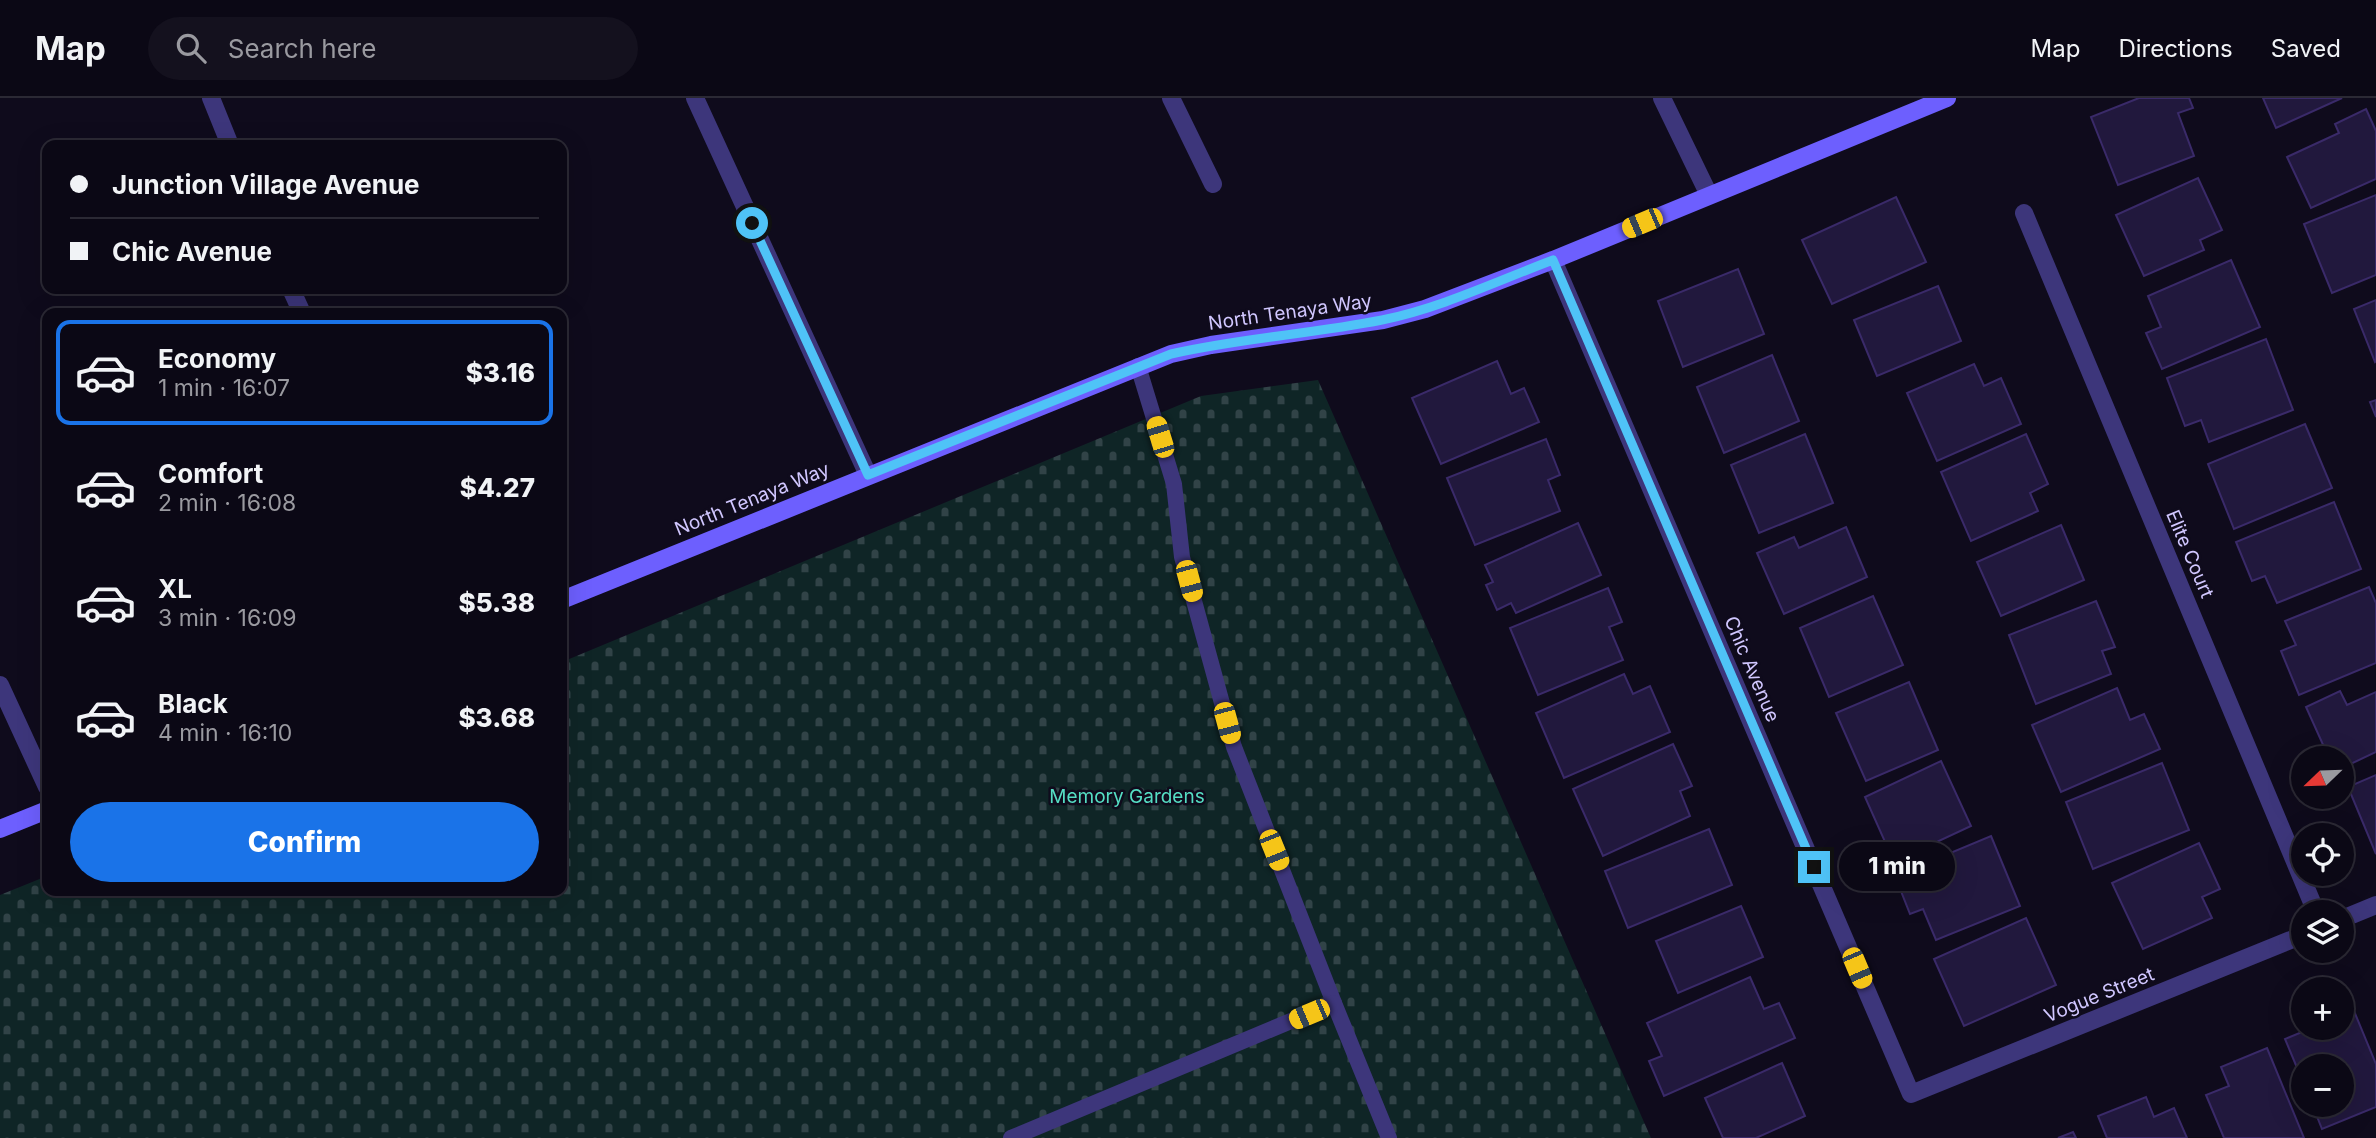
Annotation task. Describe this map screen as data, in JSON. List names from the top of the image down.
{
  "streets": {
    "main road": ["North Tenaya Way"],
    "street": ["Elite Court", "Chic Avenue", "Vogue Street"]
  },
  "crossings": [
    ["North Tenaya Way", "Chic Avenue"],
    ["Chic Avenue", "Vogue Street"]
  ],
  "parks": ["Memory Gardens"],
  "north": "bottom left",
  "page": {
    "header": "Map",
    "search": "Search here",
    "nav": ["Map", "Directions", "Saved"],
    "banner": ["Junction Village Avenue", "Chic Avenue"],
    "list": [
      {
        "name": "Economy",
        "note": "1 min · 16:07",
        "value": "$3.16"
      },
      {
        "name": "Comfort",
        "note": "2 min · 16:08",
        "value": "$4.27"
      },
      {
        "name": "XL",
        "note": "3 min · 16:09",
        "value": "$5.38"
      },
      {
        "name": "Black",
        "note": "4 min · 16:10",
        "value": "$3.68"
      }
    ],
    "map_buttons": ["+", "−"],
    "buttons": "Confirm",
    "bubble": "1 min"
  }
}
